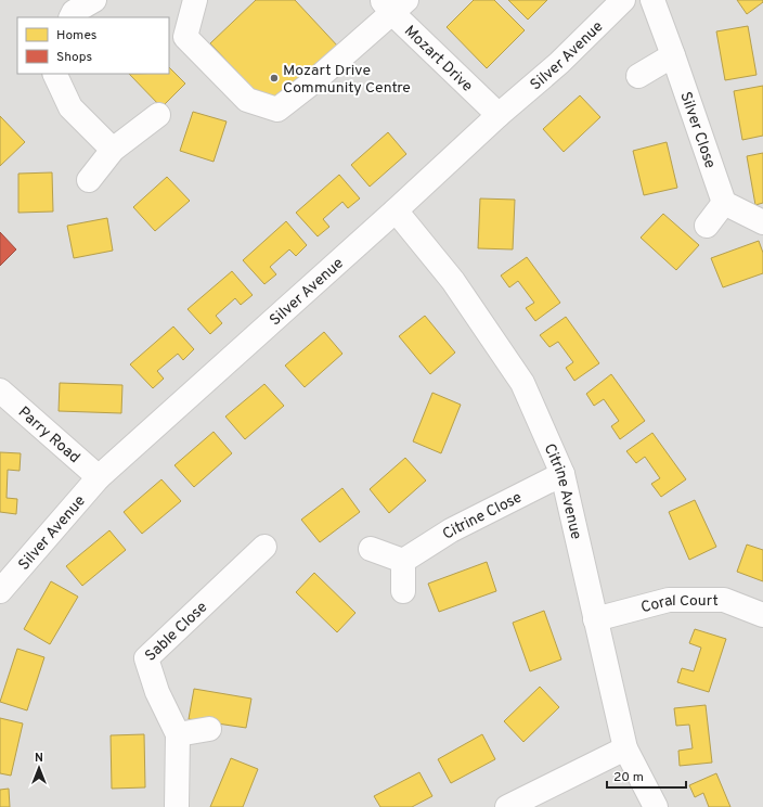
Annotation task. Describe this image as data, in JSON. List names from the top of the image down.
{
  "streets": {
    "street": [
      "Silver Avenue",
      "Mozart Drive",
      "Silver Close",
      "Parry Road",
      "Citrine Avenue",
      "Citrine Close",
      "Coral Court",
      "Sable Close"
    ]
  },
  "crossings": [
    ["Silver Avenue", "Mozart Drive"],
    ["Silver Avenue", "Parry Road"],
    ["Silver Avenue", "Citrine Avenue"],
    ["Citrine Avenue", "Citrine Close"],
    ["Citrine Avenue", "Coral Court"]
  ],
  "places": ["Mozart Drive Community Centre"],
  "legend": ["Homes", "Shops"],
  "scale_bar": "20 m",
  "north": "top"
}
